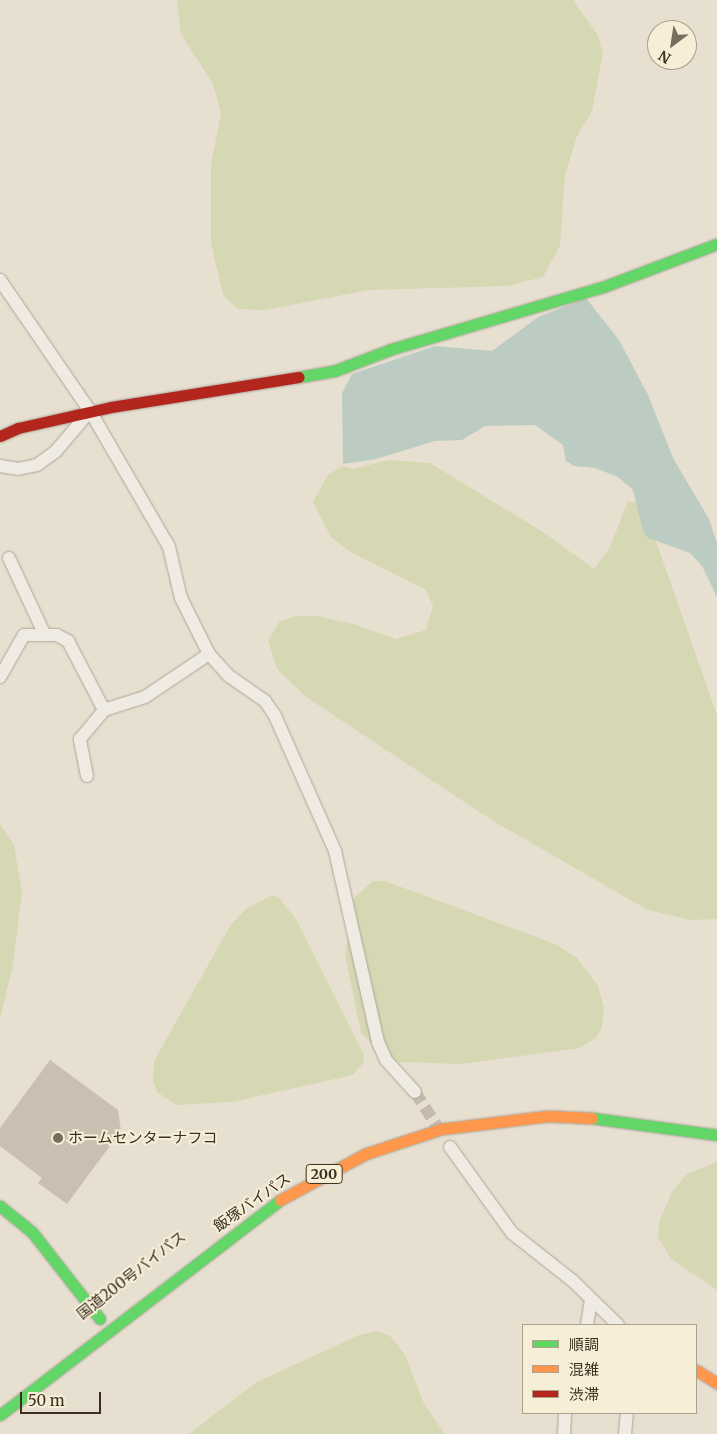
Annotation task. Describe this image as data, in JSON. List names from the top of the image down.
{
  "streets": {
    "main road": ["200", "飯塚バイパス", "国道200号バイパス"]
  },
  "places": ["ホームセンターナフコ"],
  "legend": ["順調", "混雑", "渋滞"],
  "scale_bar": "50 m",
  "north": "bottom left"
}
